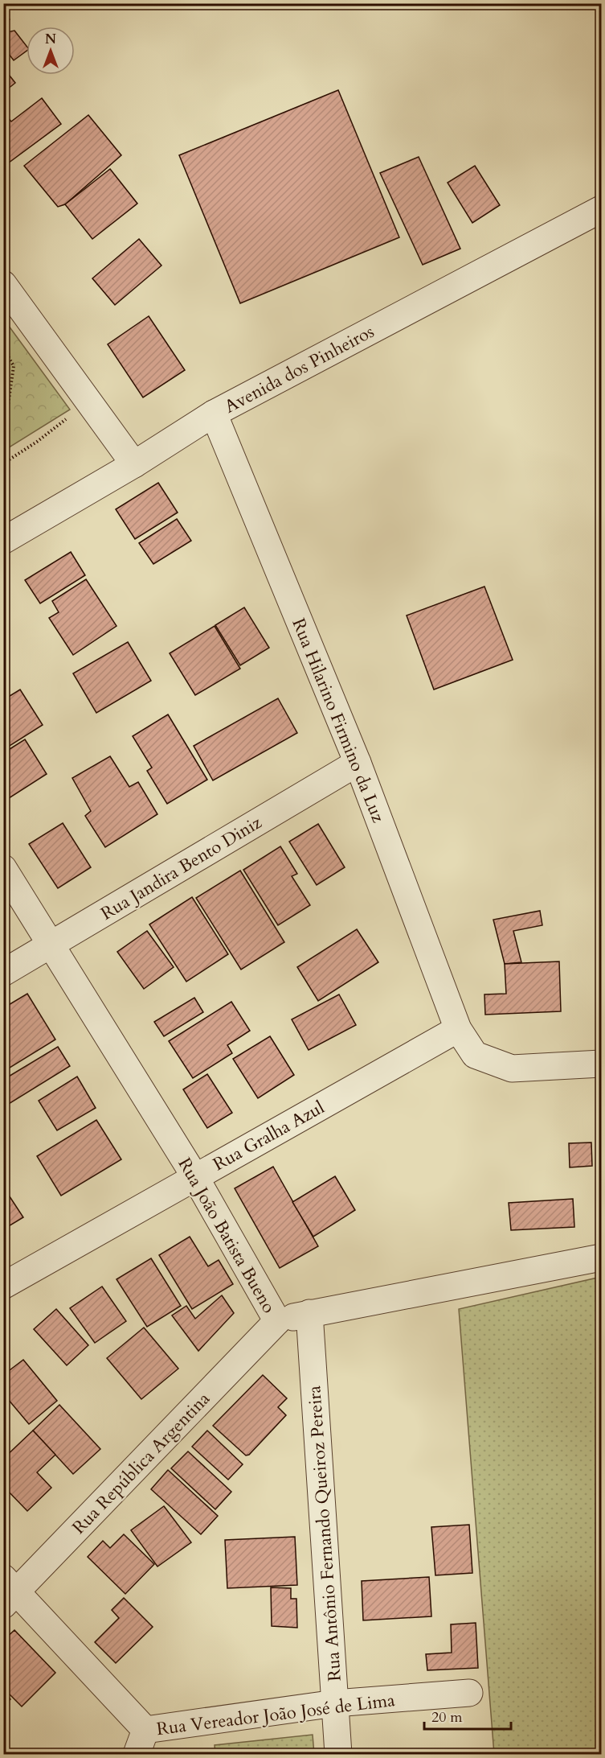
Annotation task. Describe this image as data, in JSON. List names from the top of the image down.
{
  "streets": {
    "street": [
      "Avenida dos Pinheiros",
      "Rua Hilarino Firmino da Luz",
      "Rua Jandira Bento Diniz",
      "Rua Gralha Azul",
      "Rua João Batista Bueno",
      "Rua República Argentina",
      "Rua Antônio Fernando Queiroz Pereira",
      "Rua Vereador João José de Lima"
    ]
  },
  "crossings": [
    ["Avenida dos Pinheiros", "Rua Hilarino Firmino da Luz"],
    ["Rua Hilarino Firmino da Luz", "Rua Jandira Bento Diniz"],
    ["Rua Hilarino Firmino da Luz", "Rua Gralha Azul"],
    ["Rua Jandira Bento Diniz", "Rua João Batista Bueno"],
    ["Rua Gralha Azul", "Rua João Batista Bueno"],
    ["Rua João Batista Bueno", "Rua República Argentina"],
    ["Rua João Batista Bueno", "Rua Antônio Fernando Queiroz Pereira"],
    ["Rua República Argentina", "Rua Vereador João José de Lima"],
    ["Rua Antônio Fernando Queiroz Pereira", "Rua Vereador João José de Lima"]
  ],
  "scale_bar": "20 m",
  "north": "top"
}
